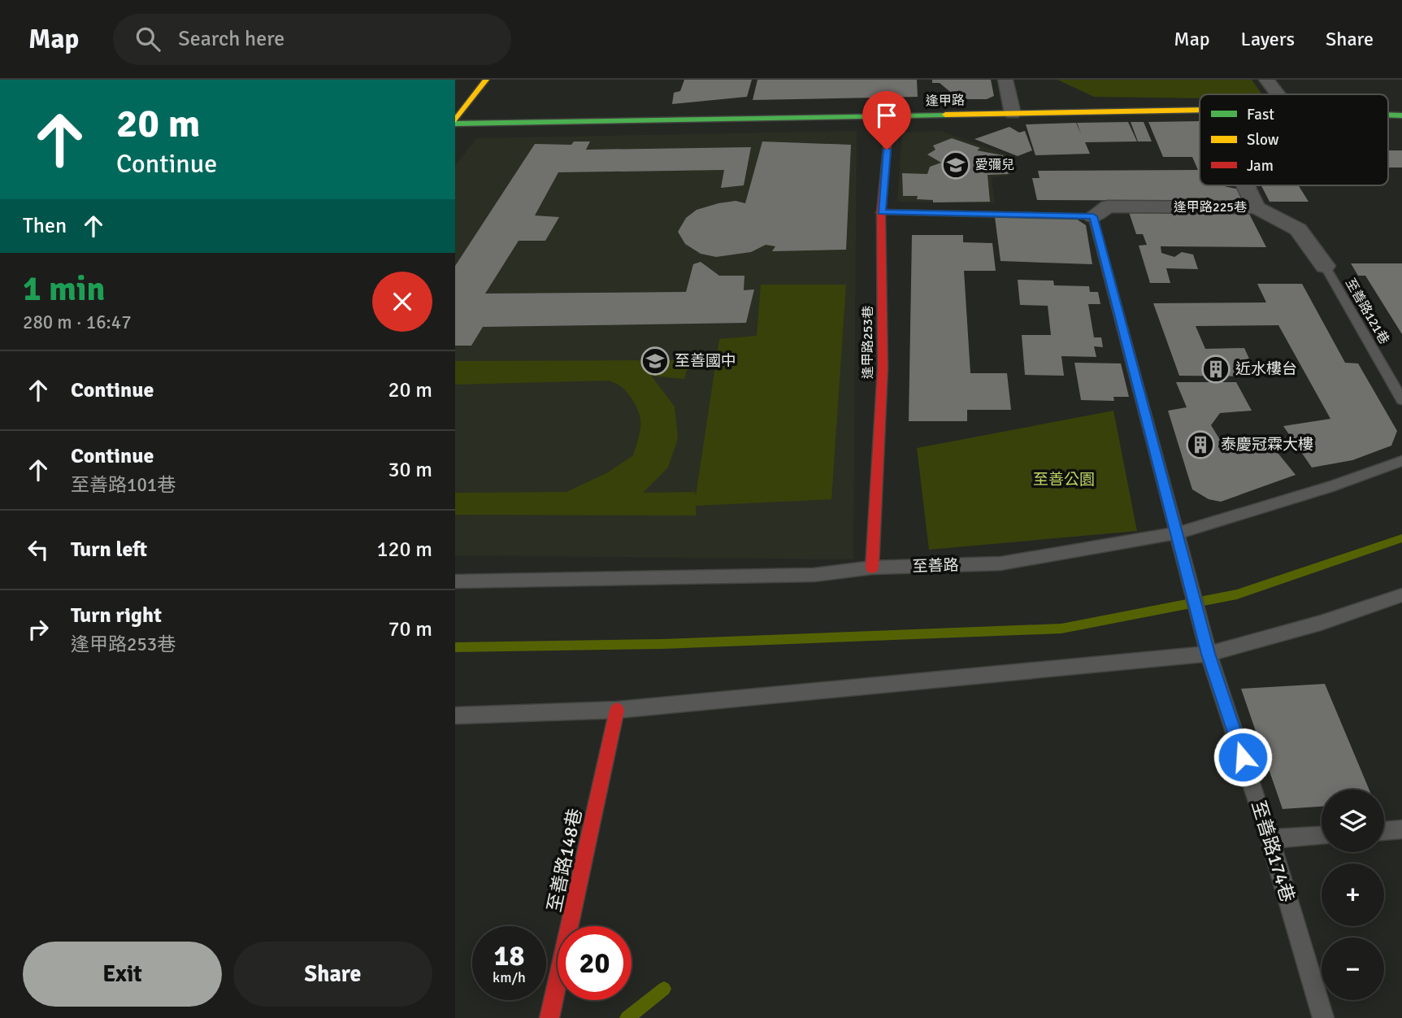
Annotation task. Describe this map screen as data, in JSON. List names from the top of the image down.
{
  "streets": {
    "street": [
      "逢甲路",
      "逢甲路225巷",
      "逢甲路253巷",
      "至善路148巷"
    ],
    "lane": ["至善路121巷", "至善路", "至善路174巷"]
  },
  "crossings": [
    ["逢甲路", "逢甲路253巷"],
    ["逢甲路225巷", "至善路174巷"],
    ["逢甲路253巷", "至善路"],
    ["至善路", "至善路174巷"]
  ],
  "parks": ["至善公園"],
  "places": {
    "school or university": ["愛彌兒", "至善國中"],
    "building": ["近水樓台", "泰慶冠霖大樓"]
  },
  "legend": ["Fast", "Slow", "Jam"],
  "page": {
    "header": "Map",
    "search": "Search here",
    "nav": ["Map", "Layers", "Share"],
    "turn": ["20 m", "Continue"],
    "then": "Then",
    "heading": ["1 min", "280 m · 16:47"],
    "list": [
      {
        "name": "Continue",
        "value": "20 m"
      },
      {
        "name": "Continue",
        "note": "至善路101巷",
        "value": "30 m"
      },
      {
        "name": "Turn left",
        "value": "120 m"
      },
      {
        "name": "Turn right",
        "note": "逢甲路253巷",
        "value": "70 m"
      }
    ],
    "map_buttons": ["+", "−"],
    "speed": "18 km/h",
    "limit": "20",
    "buttons": ["Exit", "Share"]
  }
}
